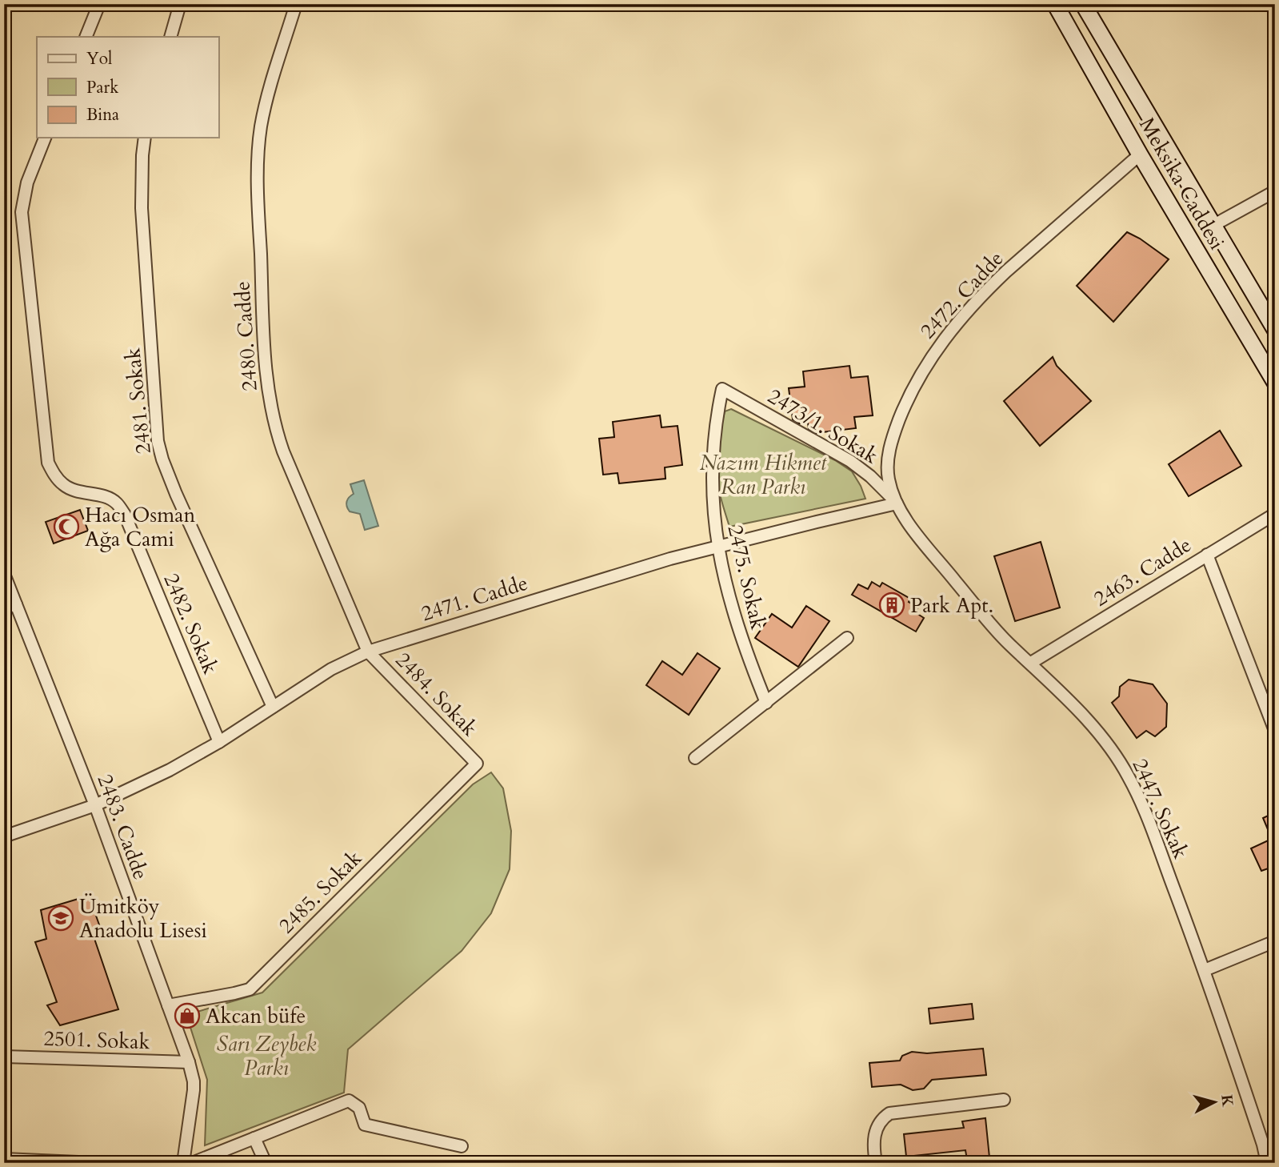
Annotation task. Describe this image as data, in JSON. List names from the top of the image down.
{
  "streets": {
    "main road": ["Meksika Caddesi"],
    "street": [
      "2472. Cadde",
      "2480. Cadde",
      "2481. Sokak",
      "2473/1. Sokak",
      "2463. Cadde",
      "2475. Sokak",
      "2471. Cadde",
      "2482. Sokak",
      "2484. Sokak",
      "2447. Sokak",
      "2483. Cadde",
      "2485. Sokak",
      "2501. Sokak"
    ]
  },
  "crossings": [
    ["Meksika Caddesi", "2472. Cadde"],
    ["2472. Cadde", "2473/1. Sokak"],
    ["2472. Cadde", "2471. Cadde"],
    ["2472. Cadde", "2447. Sokak"],
    ["2480. Cadde", "2471. Cadde"],
    ["2480. Cadde", "2484. Sokak"],
    ["2481. Sokak", "2471. Cadde"],
    ["2473/1. Sokak", "2475. Sokak"],
    ["2473/1. Sokak", "2471. Cadde"],
    ["2473/1. Sokak", "2447. Sokak"],
    ["2463. Cadde", "2447. Sokak"],
    ["2475. Sokak", "2471. Cadde"],
    ["2471. Cadde", "2482. Sokak"],
    ["2471. Cadde", "2484. Sokak"],
    ["2471. Cadde", "2447. Sokak"],
    ["2471. Cadde", "2483. Cadde"],
    ["2484. Sokak", "2485. Sokak"],
    ["2483. Cadde", "2485. Sokak"],
    ["2483. Cadde", "2501. Sokak"]
  ],
  "parks": ["Nazım Hikmet Ran Parkı", "Sarı Zeybek Parkı"],
  "places": {
    "mosque": ["Hacı Osman Ağa Cami"],
    "building": ["Park Apt."],
    "school or university": ["Ümitköy Anadolu Lisesi"],
    "shop": ["Akcan büfe"]
  },
  "legend": ["Yol", "Park", "Bina"],
  "north": "right"
}
